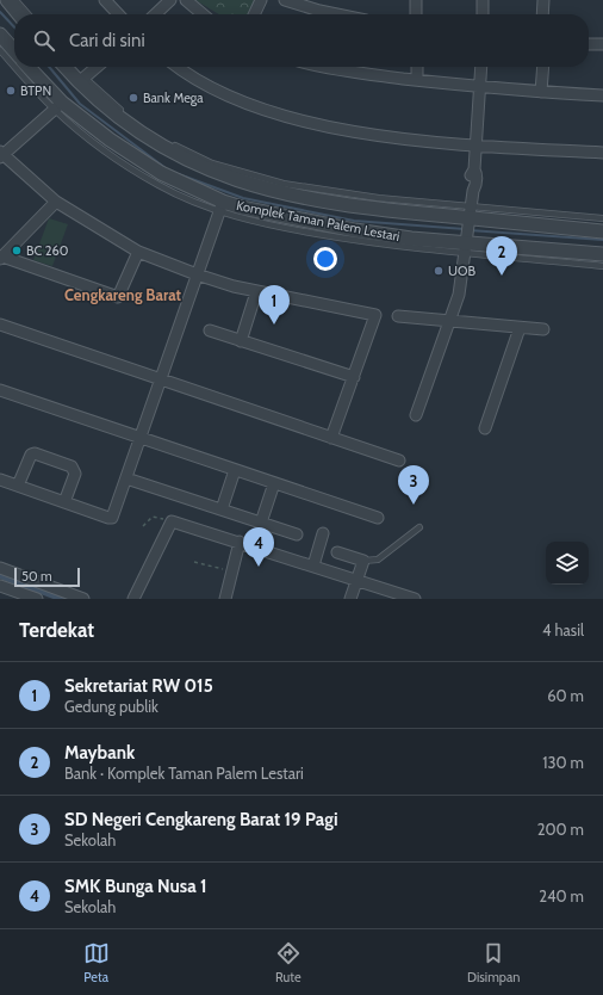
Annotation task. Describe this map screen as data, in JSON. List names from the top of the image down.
{
  "streets": {
    "street": ["Komplek Taman Palem Lestari"]
  },
  "districts": ["Cengkareng Barat"],
  "places": [
    "BTPN",
    "Bank Mega",
    "BC 260",
    "UOB"
  ],
  "scale_bar": "50 m",
  "page": {
    "search": "Cari di sini",
    "pins": [
      "2",
      "1",
      "3",
      "4"
    ],
    "scale": "50 m",
    "heading": ["Terdekat", "4 hasil"],
    "list": [
      {
        "mark": "1",
        "name": "Sekretariat RW 015",
        "note": "Gedung publik",
        "value": "60 m"
      },
      {
        "mark": "2",
        "name": "Maybank",
        "note": "Bank · Komplek Taman Palem Lestari",
        "value": "130 m"
      },
      {
        "mark": "3",
        "name": "SD Negeri Cengkareng Barat 19 Pagi",
        "note": "Sekolah",
        "value": "200 m"
      },
      {
        "mark": "4",
        "name": "SMK Bunga Nusa 1",
        "note": "Sekolah",
        "value": "240 m"
      }
    ],
    "nav": ["Peta", "Rute", "Disimpan"]
  }
}
